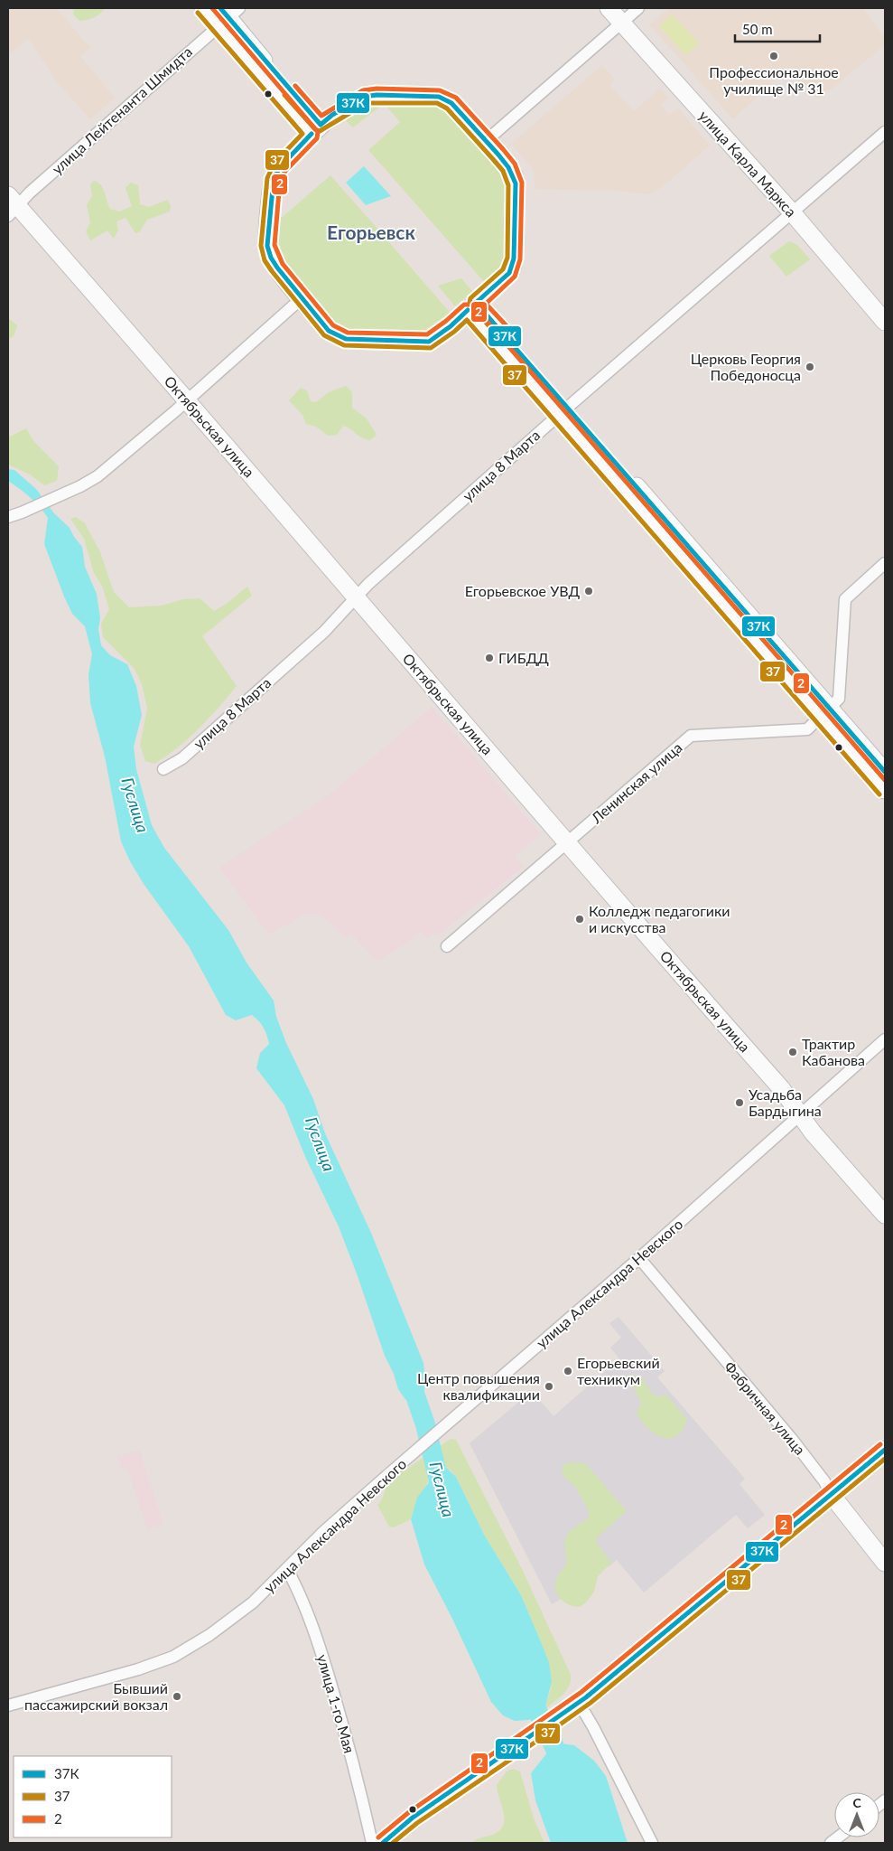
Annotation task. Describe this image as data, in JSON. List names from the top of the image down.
{
  "streets": {
    "main road": ["улица Карла Маркса", "Октябрьская улица", "Фабричная улица"],
    "street": [
      "улица Лейтенанта Шмидта",
      "улица 8 Марта",
      "Ленинская улица",
      "улица Александра Невского",
      "улица 1-го Мая"
    ]
  },
  "crossings": [
    ["улица Лейтенанта Шмидта", "Октябрьская улица"],
    ["улица Карла Маркса", "улица 8 Марта"],
    ["Октябрьская улица", "улица 8 Марта"],
    ["Октябрьская улица", "Ленинская улица"],
    ["Октябрьская улица", "улица Александра Невского"],
    ["улица Александра Невского", "Фабричная улица"],
    ["улица Александра Невского", "улица 1-го Мая"]
  ],
  "districts": ["Егорьевск"],
  "water": ["Гуслица"],
  "places": [
    "Профессиональное училище № 31",
    "Церковь Георгия Победоносца",
    "Егорьевское УВД",
    "ГИБДД",
    "Колледж педагогики и искусства",
    "Трактир Кабанова",
    "Усадьба Бардыгина",
    "Егорьевский техникум",
    "Центр повышения квалификации",
    "Бывший пассажирский вокзал"
  ],
  "lines": ["transit line 37К", "transit line 2", "transit line 37"],
  "legend": ["37К", "37", "2"],
  "scale_bar": "50 m",
  "north": "top"
}
